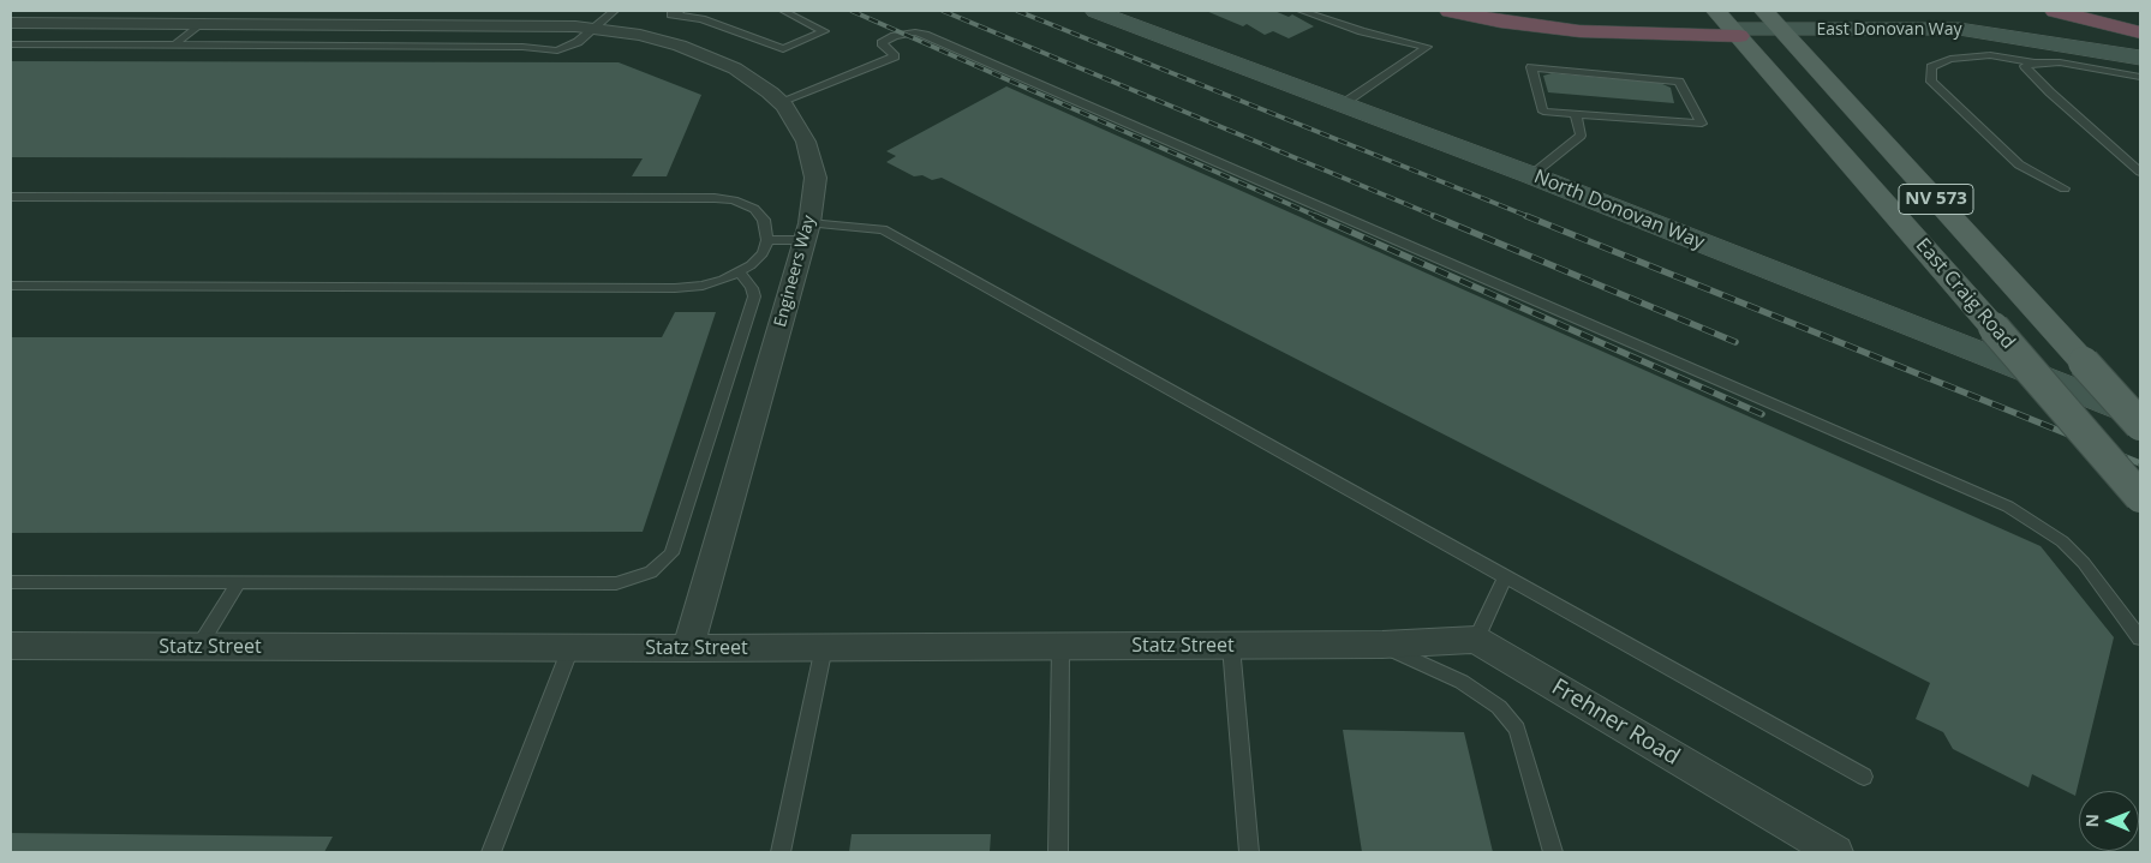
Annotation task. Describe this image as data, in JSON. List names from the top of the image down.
{
  "streets": {
    "main road": ["NV 573", "East Craig Road"],
    "street": [
      "East Donovan Way",
      "North Donovan Way",
      "Engineers Way",
      "Statz Street",
      "Frehner Road"
    ]
  },
  "crossings": [
    ["East Donovan Way", "NV 573"],
    ["East Donovan Way", "East Craig Road"],
    ["Engineers Way", "Statz Street"]
  ],
  "north": "left"
}
